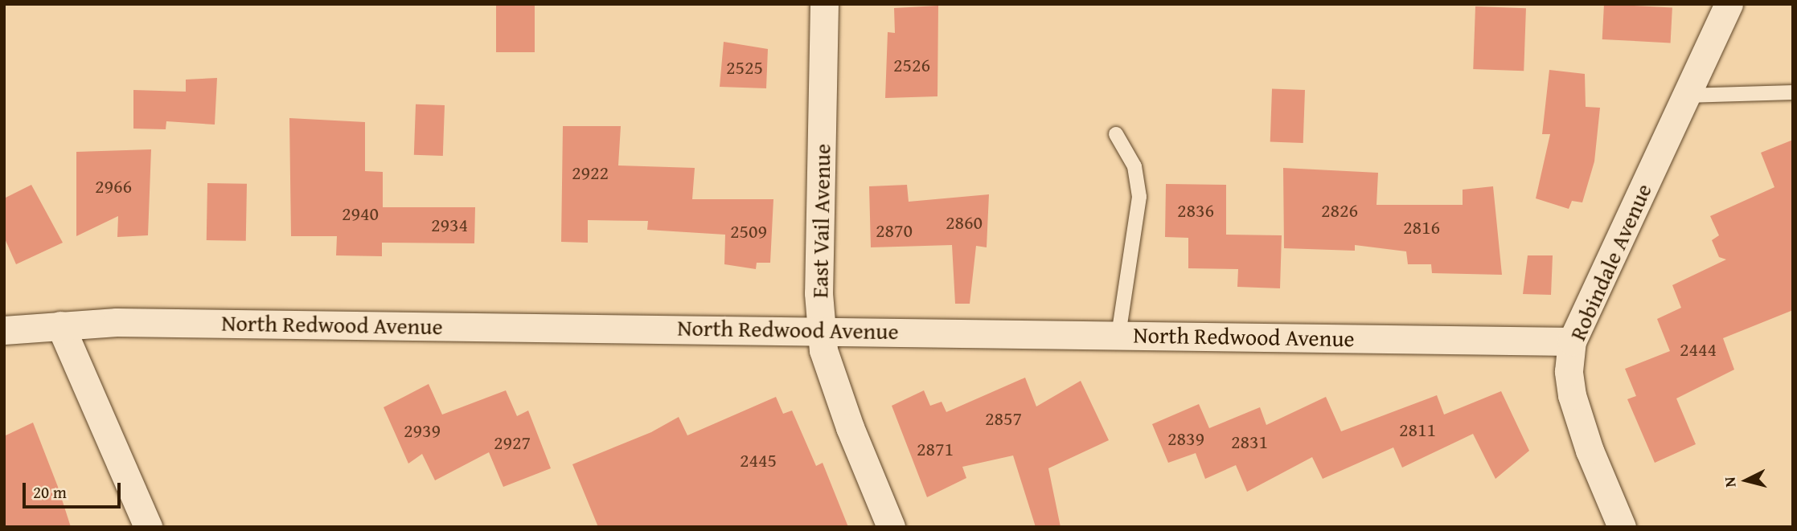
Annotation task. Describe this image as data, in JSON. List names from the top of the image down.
{
  "streets": {
    "street": ["East Vail Avenue", "Robindale Avenue", "North Redwood Avenue"]
  },
  "crossings": [
    ["East Vail Avenue", "North Redwood Avenue"],
    ["Robindale Avenue", "North Redwood Avenue"]
  ],
  "house_numbers": [
    "2526",
    "2525",
    "2922",
    "2966",
    "2836",
    "2826",
    "2940",
    "2860",
    "2934",
    "2816",
    "2870",
    "2509",
    "2444",
    "2857",
    "2811",
    "2939",
    "2839",
    "2831",
    "2927",
    "2871",
    "2445"
  ],
  "scale_bar": "20 m",
  "north": "left"
}
